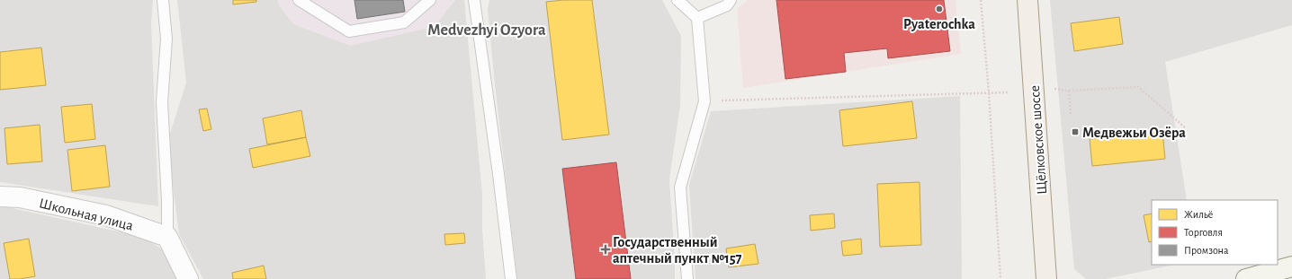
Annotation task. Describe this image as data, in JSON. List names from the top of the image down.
{
  "streets": {
    "main road": ["Щёлковское шоссе"],
    "street": ["Школьная улица"]
  },
  "districts": ["Medvezhyi Ozyora"],
  "places": {
    "other": ["Pyaterochka"],
    "transit": ["Медвежьи Озёра"],
    "health": ["Государственный аптечный пункт №157"]
  },
  "legend": ["Жильё", "Торговля", "Промзона"]
}
